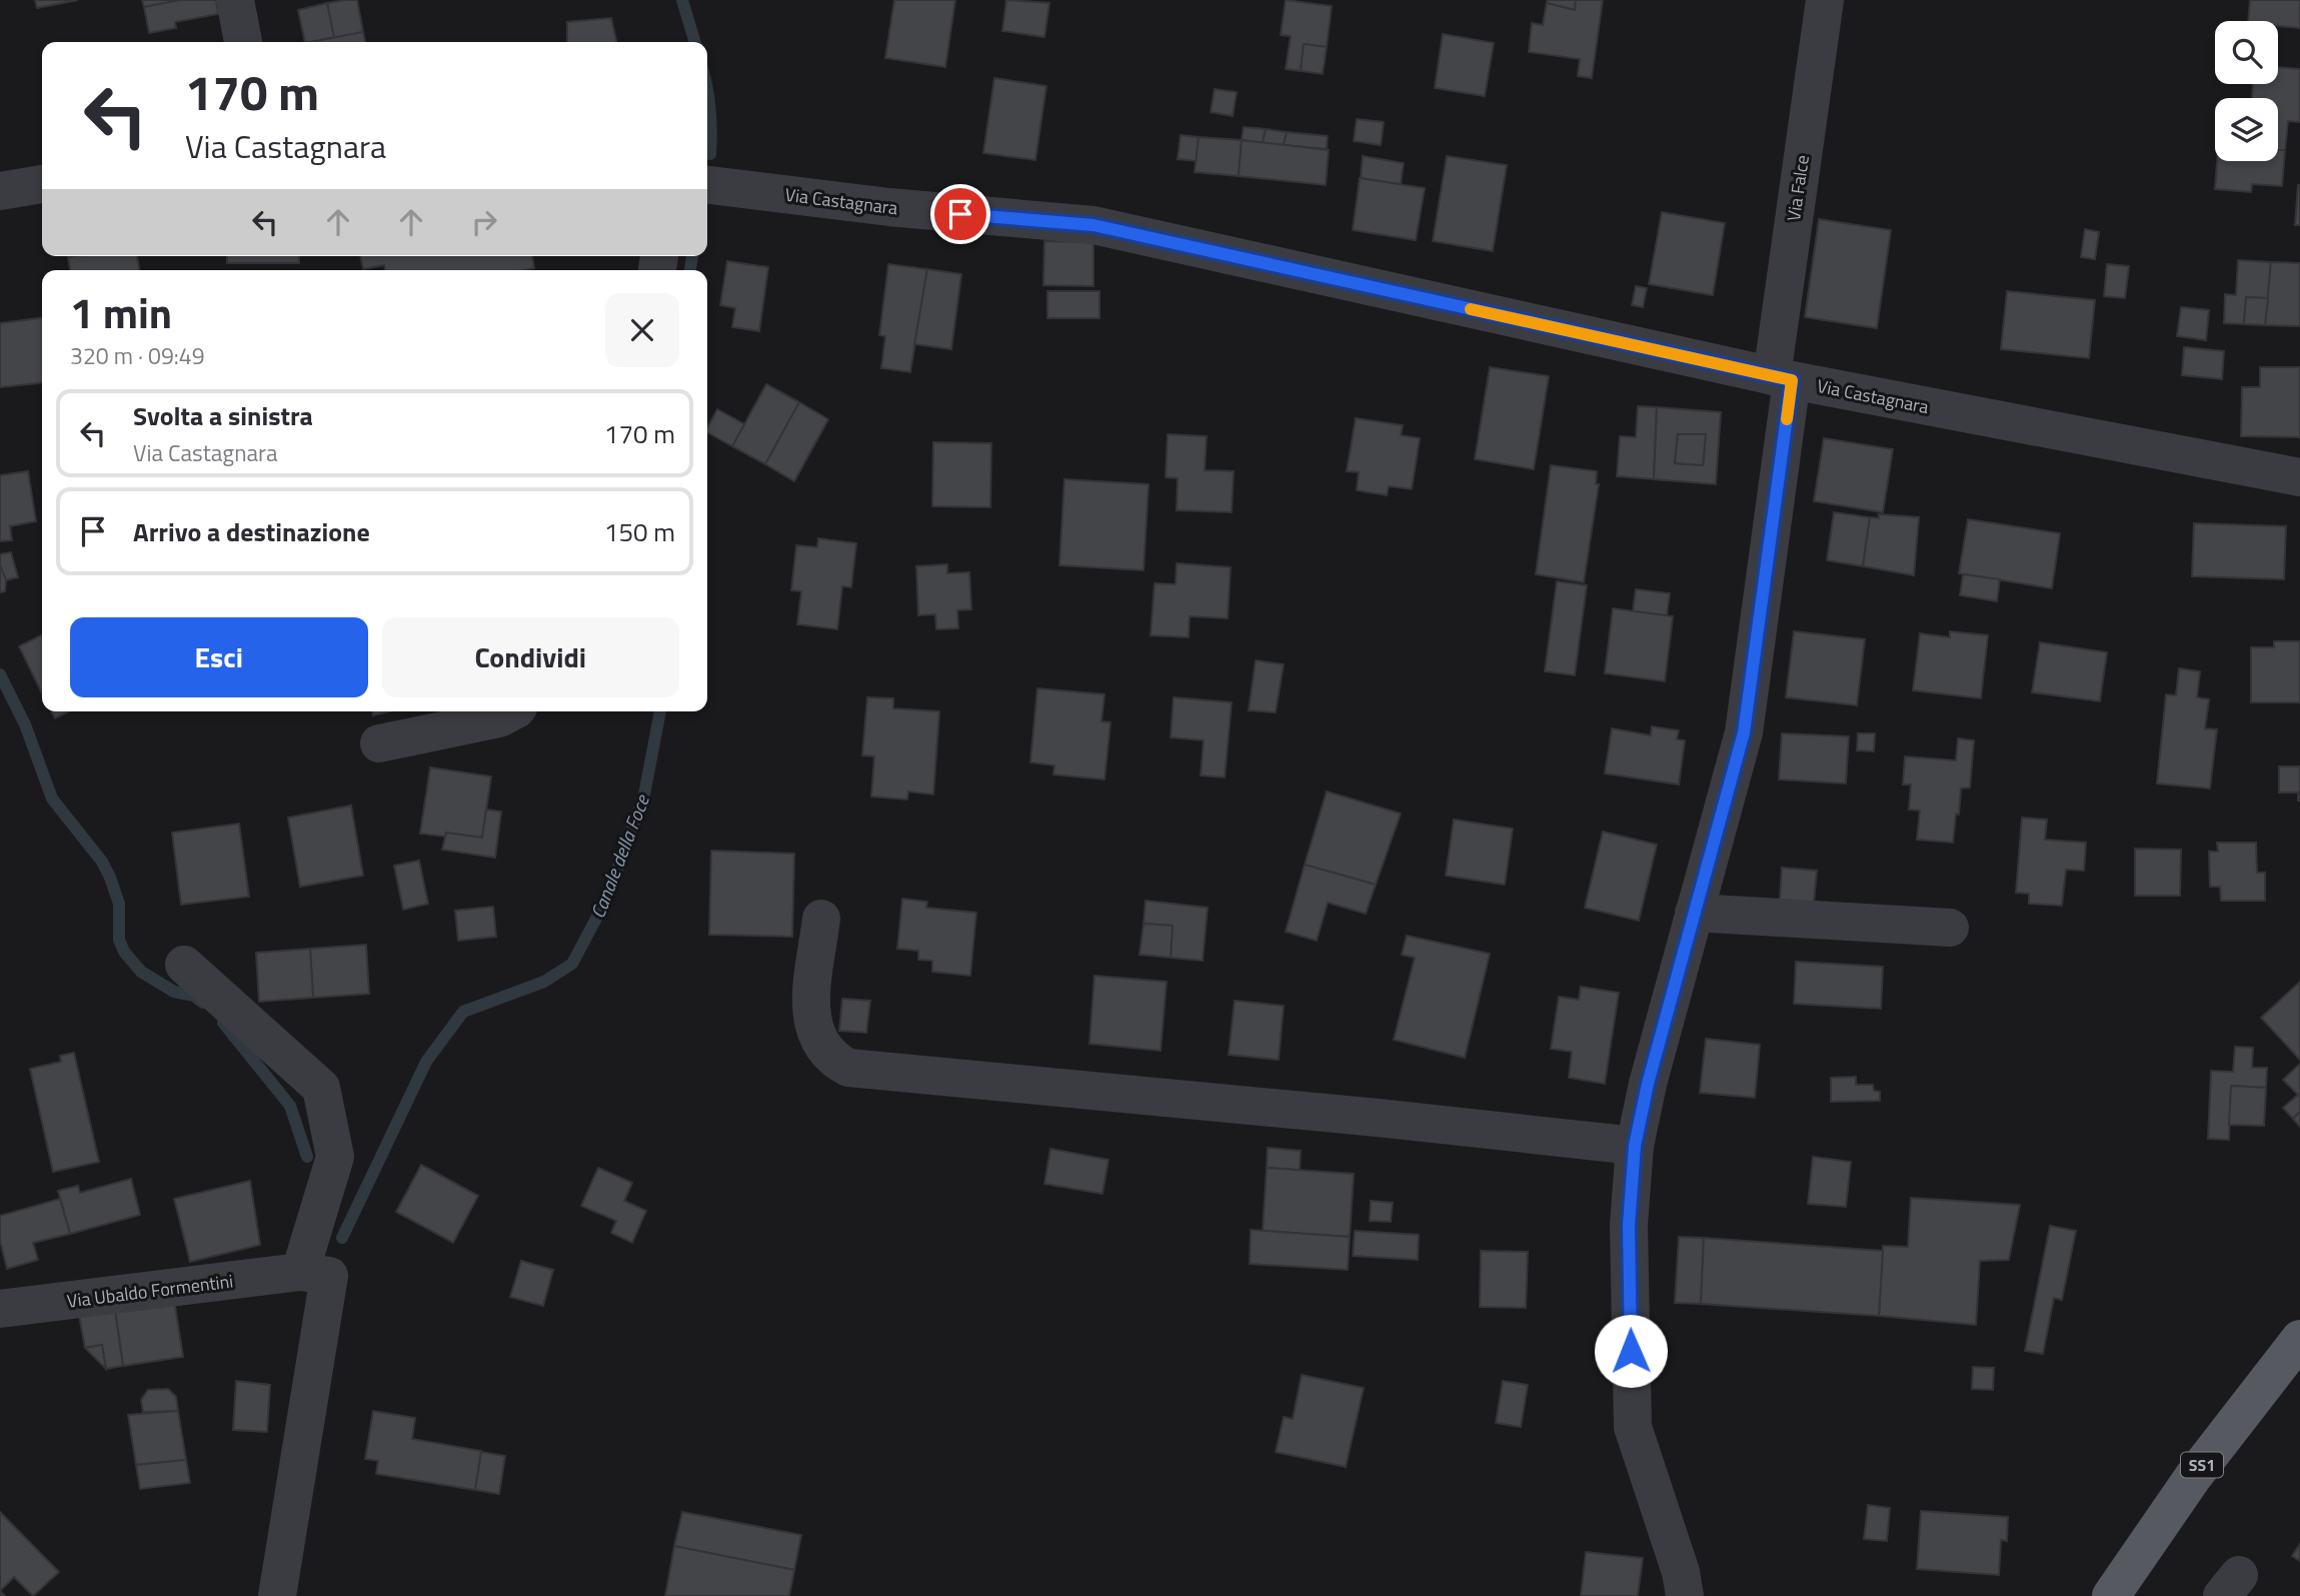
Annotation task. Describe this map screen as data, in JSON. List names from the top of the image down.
{
  "streets": {
    "main road": ["SS1"],
    "street": ["Via Falce", "Via Castagnara", "Via Ubaldo Formentini"]
  },
  "crossings": [
    ["Via Falce", "Via Castagnara"]
  ],
  "water": ["Canale della Foce"],
  "page": {
    "turn": ["170 m", "Via Castagnara"],
    "heading": ["1 min", "320 m · 09:49"],
    "list": [
      {
        "name": "Svolta a sinistra",
        "note": "Via Castagnara",
        "value": "170 m"
      },
      {
        "name": "Arrivo a destinazione",
        "value": "150 m"
      }
    ],
    "buttons": ["Esci", "Condividi"]
  }
}
